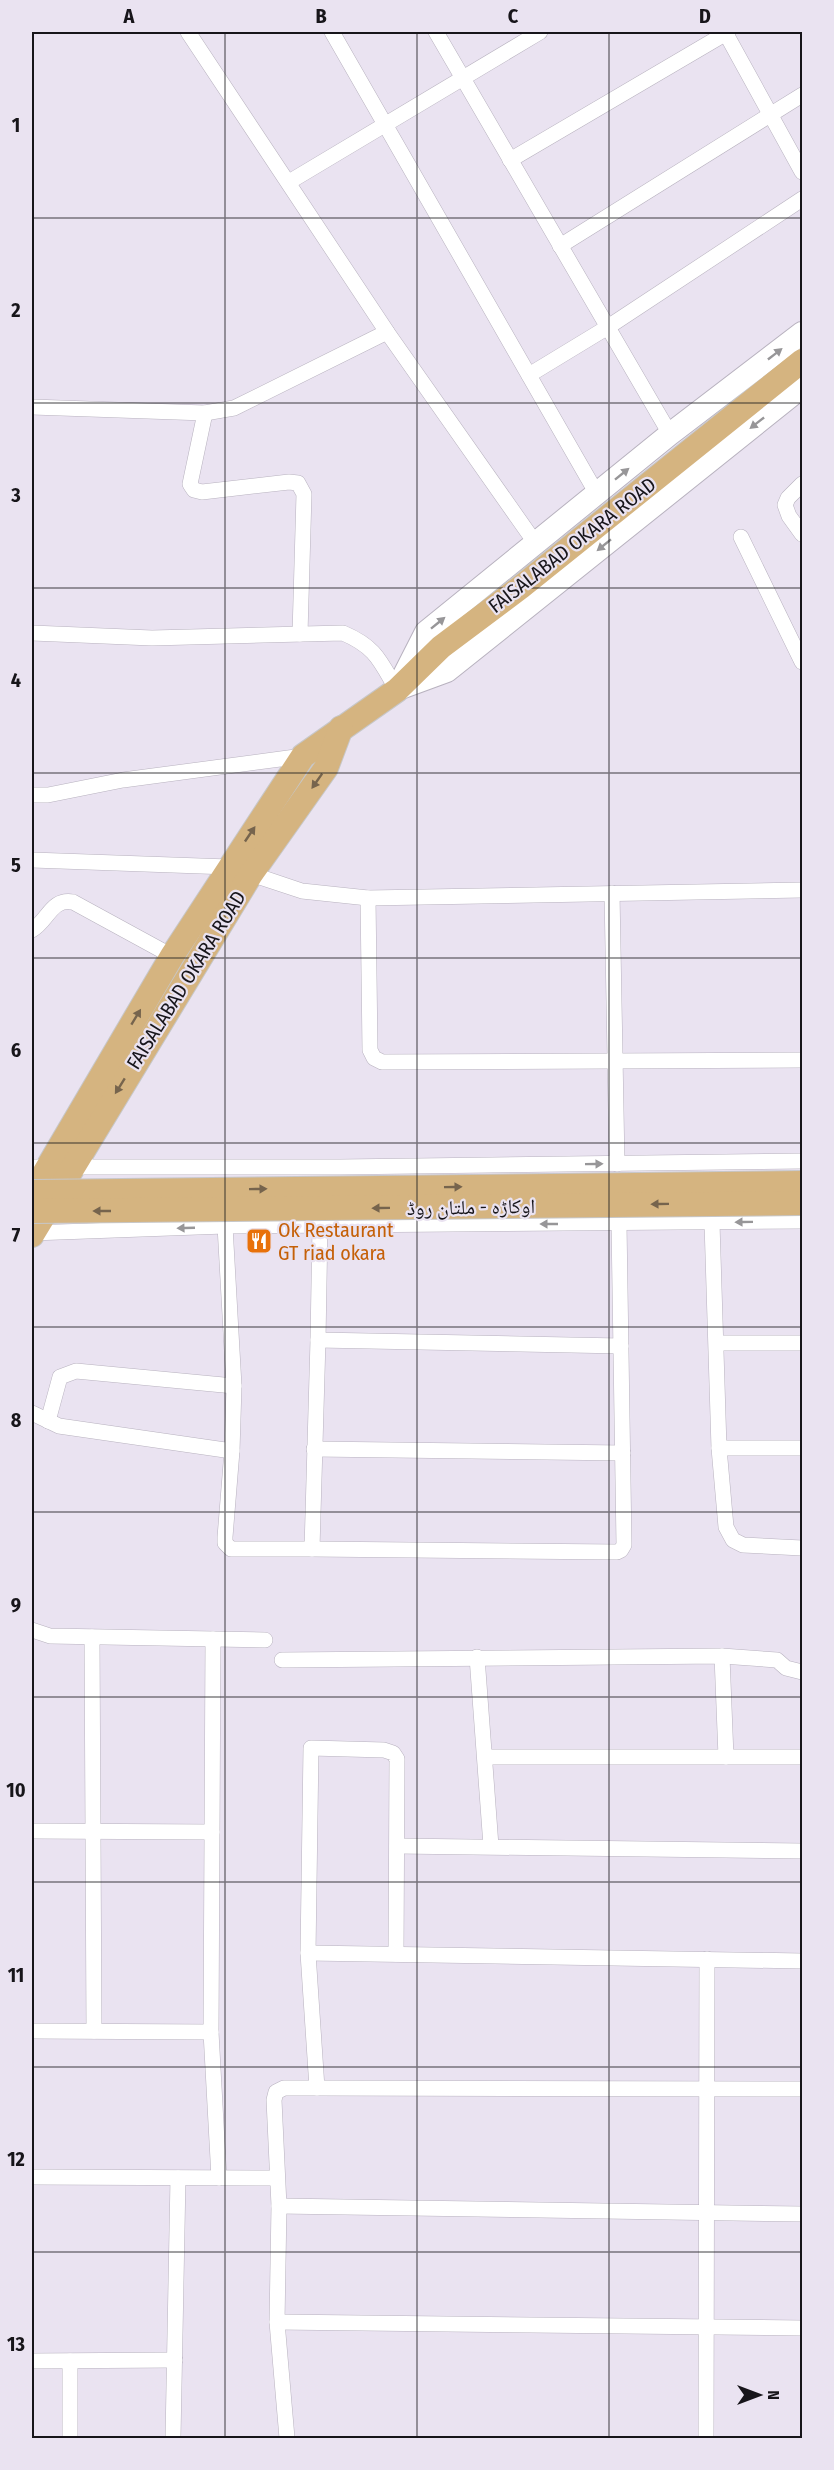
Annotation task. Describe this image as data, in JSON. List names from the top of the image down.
{
  "streets": {
    "main road": ["FAISALABAD OKARA ROAD", "اوکاڑہ - ملتان روڈ"]
  },
  "crossings": [
    ["FAISALABAD OKARA ROAD", "اوکاڑہ - ملتان روڈ"]
  ],
  "places": {
    "restaurant": ["Ok Restaurant GT riad okara"]
  },
  "north": "right",
  "grid": {
    "columns": [
      "A",
      "B",
      "C",
      "D"
    ],
    "rows": [
      "1",
      "2",
      "3",
      "4",
      "5",
      "6",
      "7",
      "8",
      "9",
      "10",
      "11",
      "12",
      "13"
    ]
  }
}
